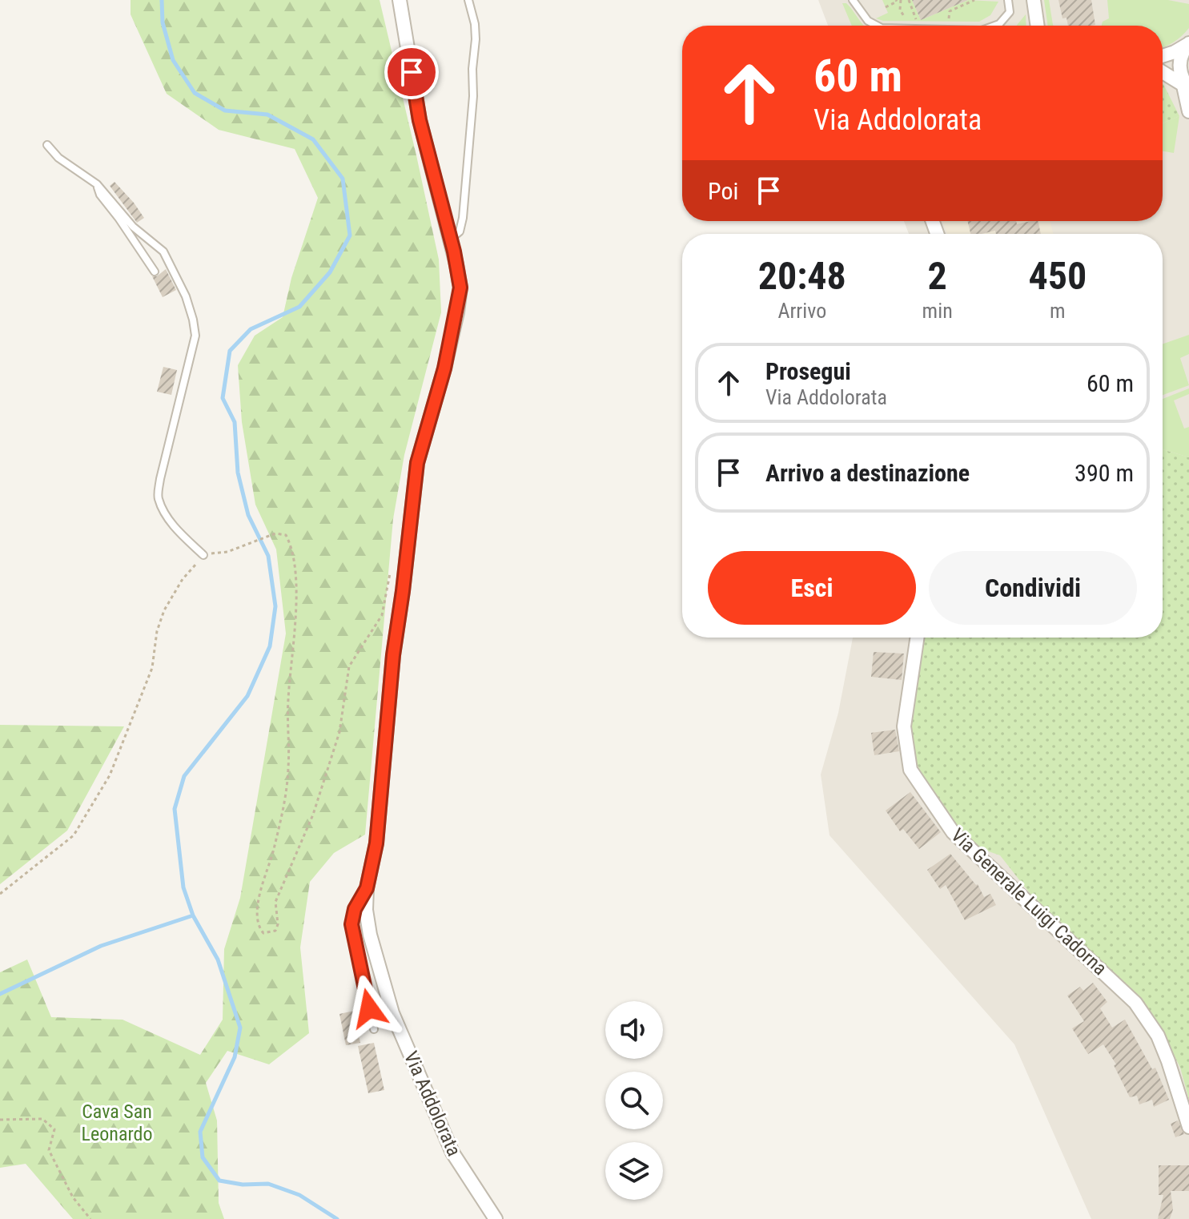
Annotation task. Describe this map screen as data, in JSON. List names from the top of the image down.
{
  "streets": {
    "street": ["Via Generale Luigi Cadorna", "Via Addolorata"]
  },
  "parks": ["Cava San Leonardo"],
  "page": {
    "turn": ["60 m", "Via Addolorata"],
    "then": "Poi",
    "eta": [
      "20:48",
      "Arrivo",
      "2",
      "min",
      "450",
      "m"
    ],
    "list": [
      {
        "name": "Prosegui",
        "note": "Via Addolorata",
        "value": "60 m"
      },
      {
        "name": "Arrivo a destinazione",
        "value": "390 m"
      }
    ],
    "buttons": ["Esci", "Condividi"]
  }
}
